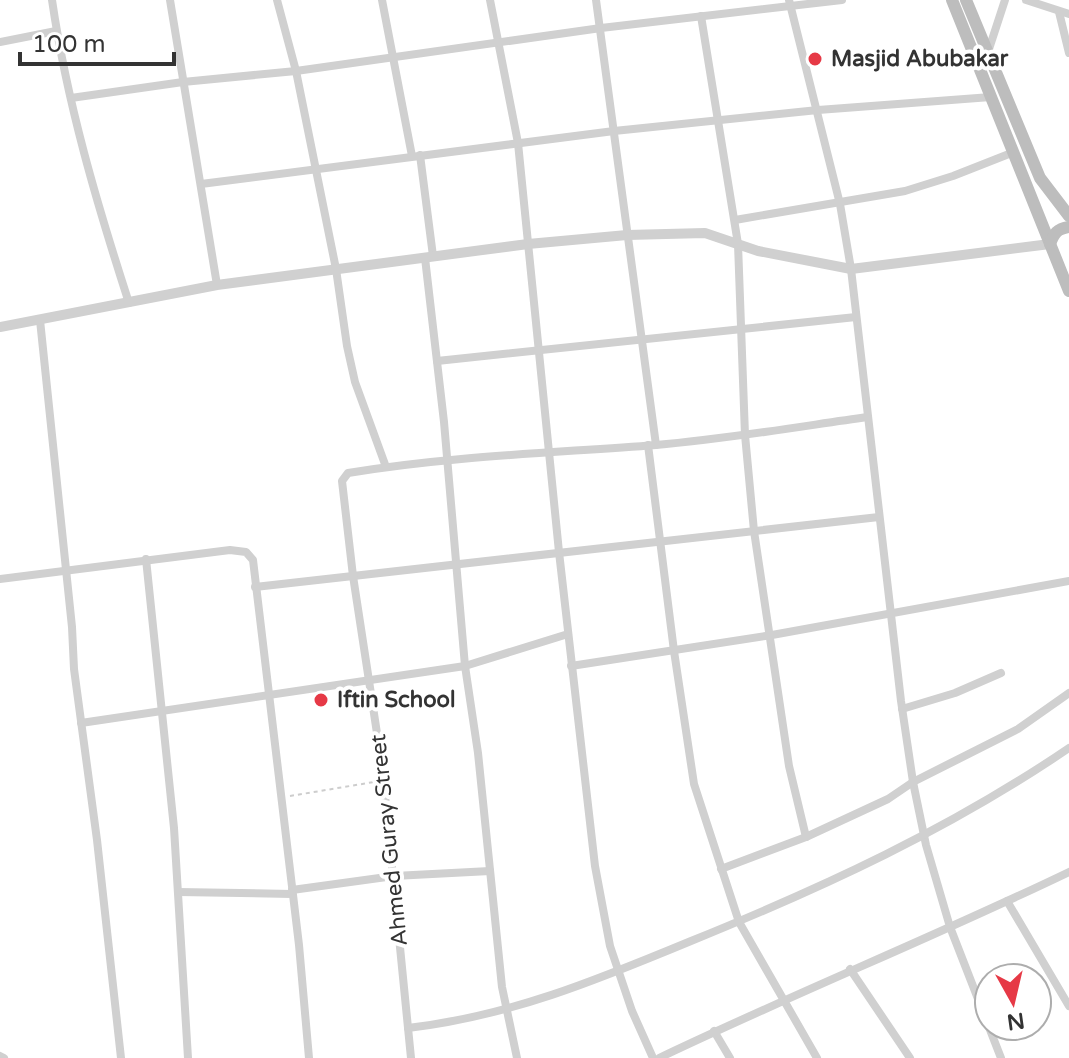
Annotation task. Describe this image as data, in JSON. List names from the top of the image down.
{
  "streets": {
    "street": ["Ahmed Guray Street"]
  },
  "places": ["Masjid Abubakar", "Iftin School"],
  "scale_bar": "100 m",
  "north": "bottom"
}
